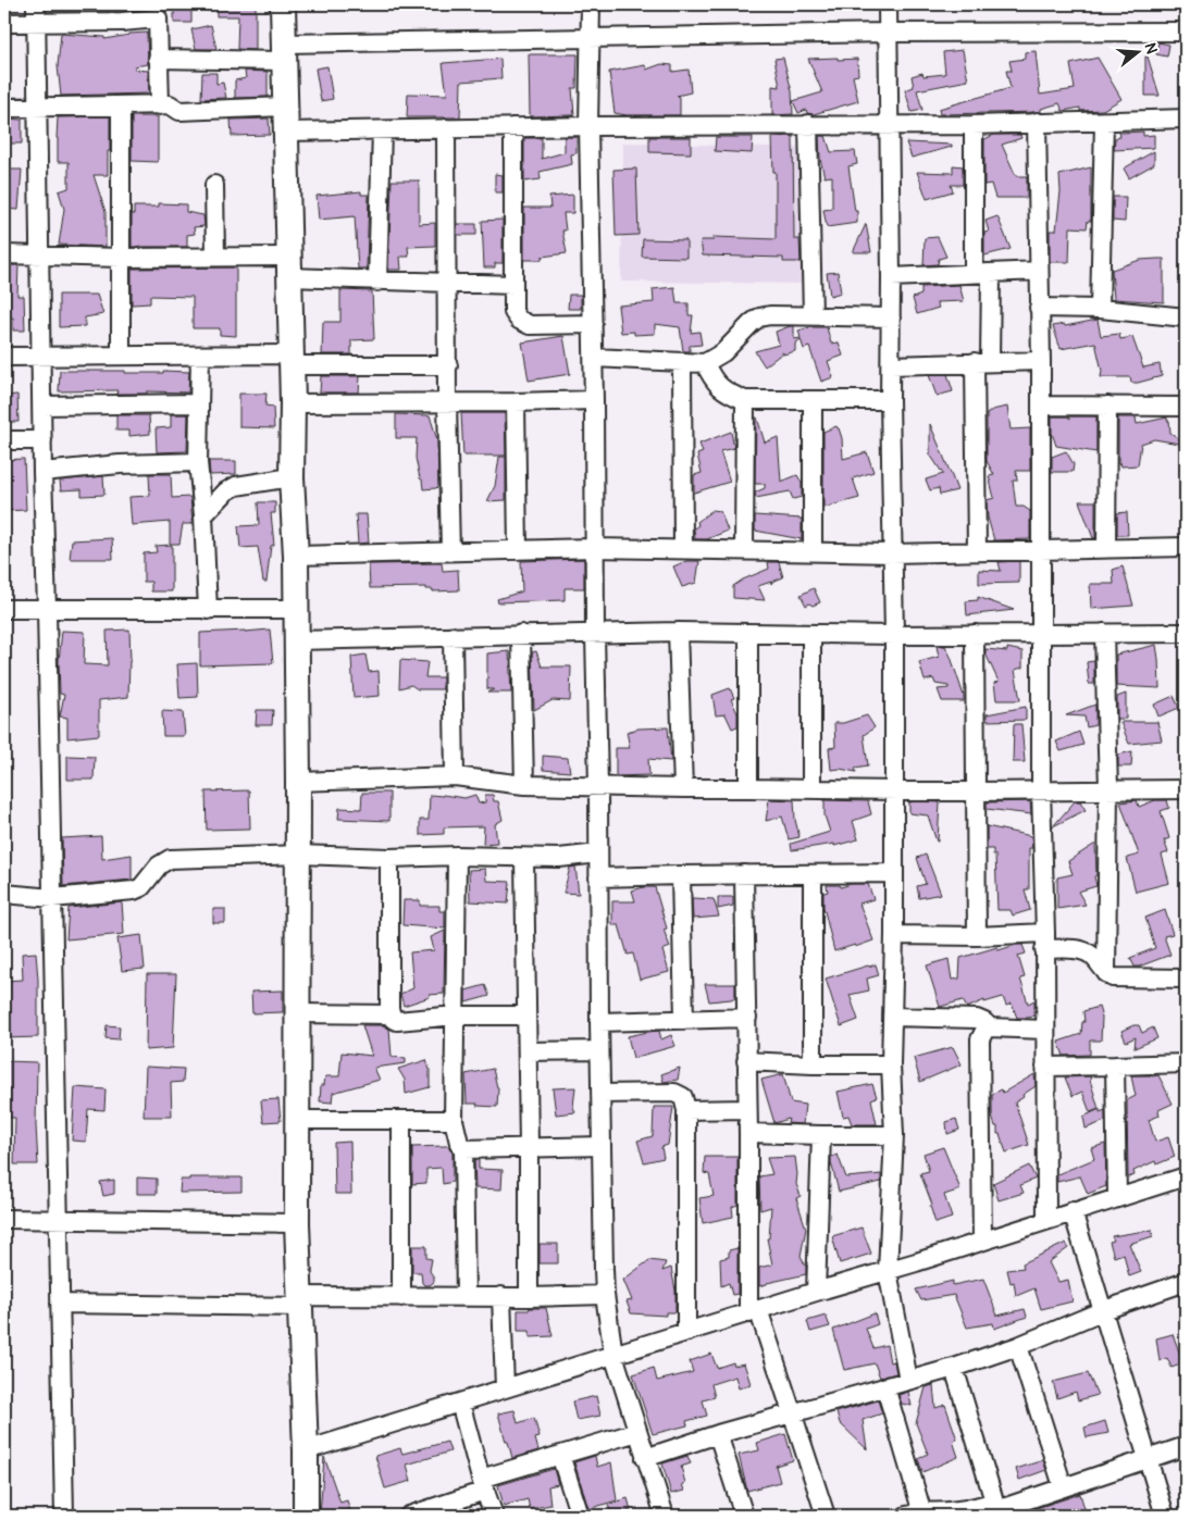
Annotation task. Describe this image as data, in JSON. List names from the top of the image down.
{
  "north": "right"
}
